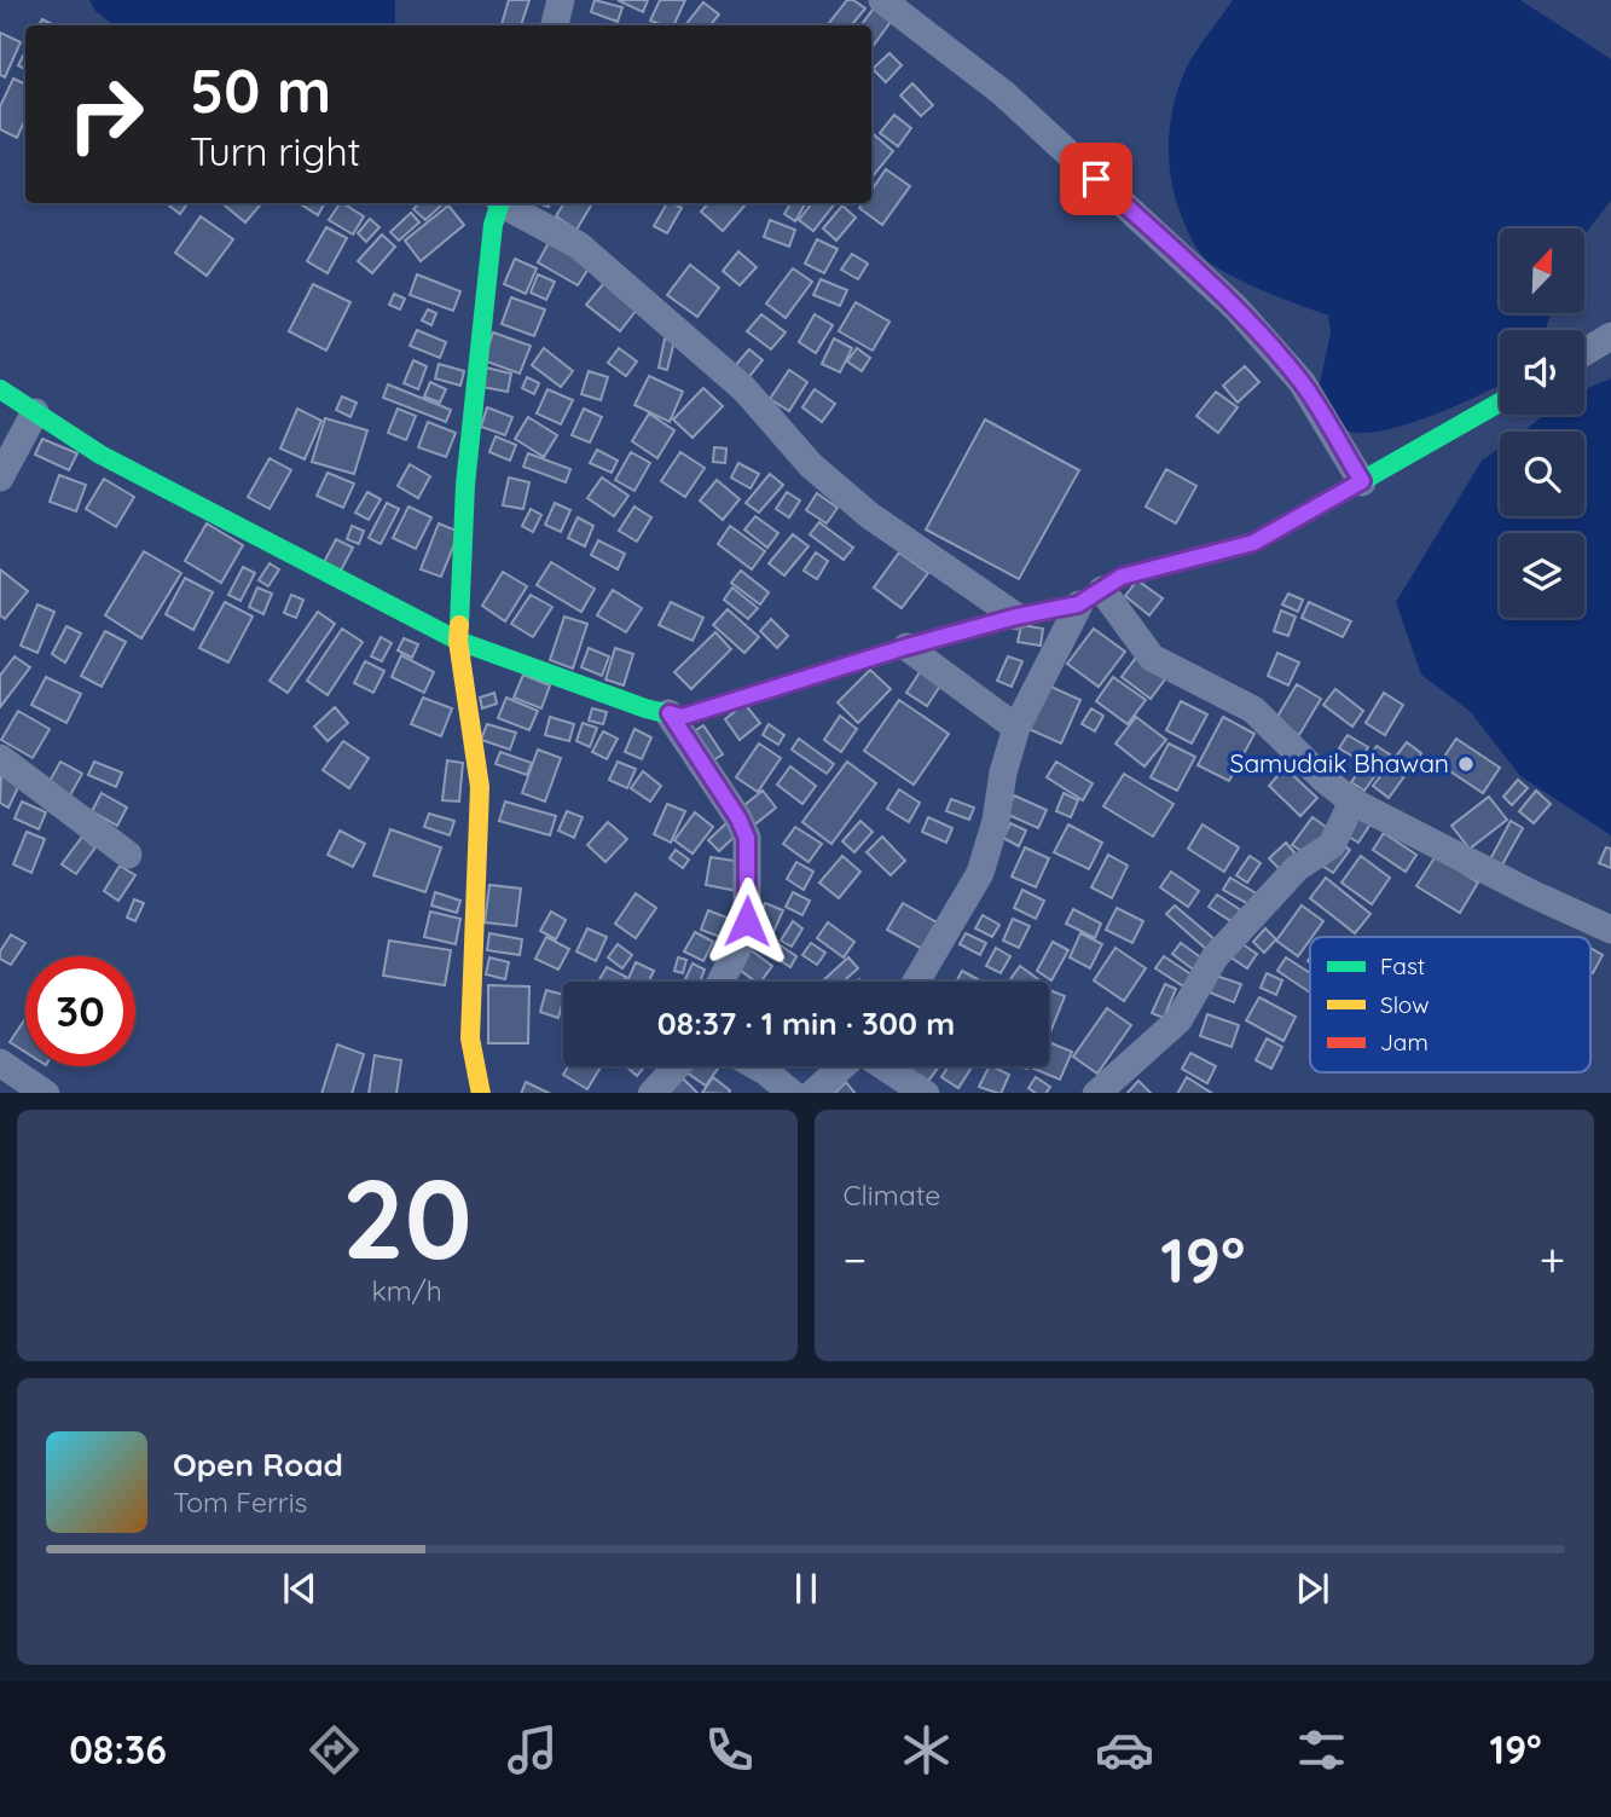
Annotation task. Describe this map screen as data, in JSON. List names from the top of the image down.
{
  "places": ["Samudaik Bhawan"],
  "legend": ["Fast", "Slow", "Jam"],
  "north": "top right",
  "page": {
    "turn": ["50 m", "Turn right"],
    "limit": "30",
    "trip": "08:37 · 1 min · 300 m",
    "tile": [
      ["20", "km/h"],
      "Climate"
    ],
    "heat": ["−", "19°", "+"],
    "song": ["Open Road", "Tom Ferris"],
    "tabs": ["08:36", "19°"]
  }
}
